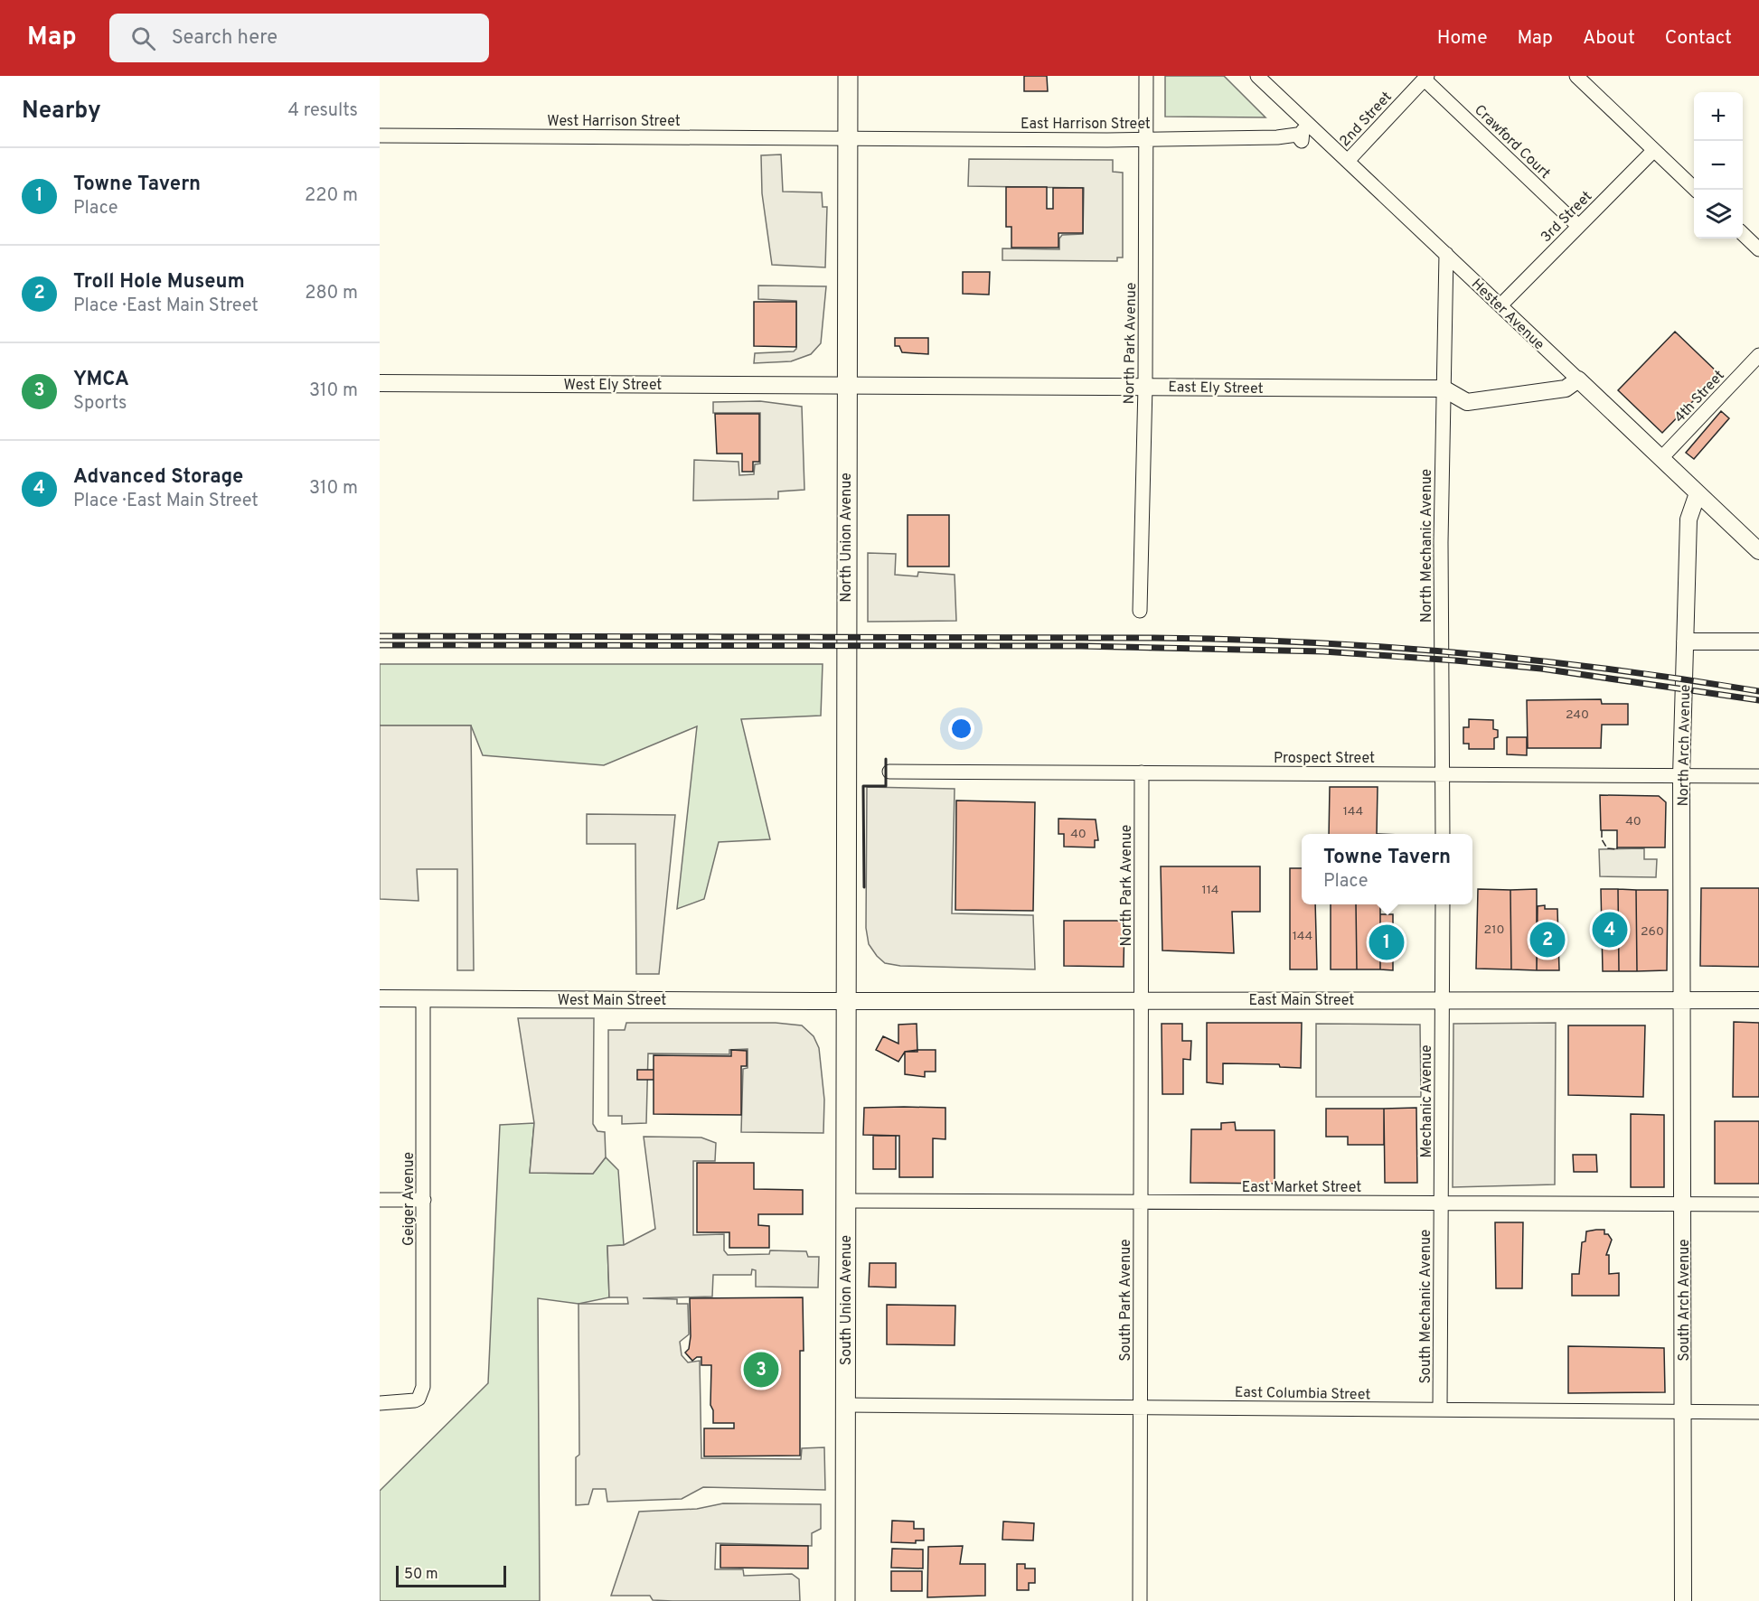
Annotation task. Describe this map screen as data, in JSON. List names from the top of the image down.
{
  "streets": {
    "main road": ["North Union Avenue", "South Union Avenue"],
    "street": [
      "2nd Street",
      "West Harrison Street",
      "East Harrison Street",
      "Crawford Court",
      "3rd Street",
      "Hester Avenue",
      "North Park Avenue",
      "West Ely Street",
      "East Ely Street",
      "4th Street",
      "North Mechanic Avenue",
      "North Arch Avenue",
      "Prospect Street",
      "West Main Street",
      "East Main Street",
      "Mechanic Avenue",
      "East Market Street",
      "Geiger Avenue",
      "South Park Avenue",
      "South Arch Avenue",
      "South Mechanic Avenue",
      "East Columbia Street"
    ]
  },
  "crossings": [
    ["2nd Street", "Crawford Court"],
    ["2nd Street", "Hester Avenue"],
    ["West Harrison Street", "East Harrison Street"],
    ["West Harrison Street", "North Union Avenue"],
    ["East Harrison Street", "Hester Avenue"],
    ["East Harrison Street", "North Park Avenue"],
    ["East Harrison Street", "North Union Avenue"],
    ["Crawford Court", "3rd Street"],
    ["3rd Street", "Hester Avenue"],
    ["Hester Avenue", "East Ely Street"],
    ["Hester Avenue", "4th Street"],
    ["Hester Avenue", "North Mechanic Avenue"],
    ["Hester Avenue", "North Arch Avenue"],
    ["North Park Avenue", "East Ely Street"],
    ["North Park Avenue", "Prospect Street"],
    ["North Park Avenue", "East Main Street"],
    ["North Park Avenue", "South Park Avenue"],
    ["West Ely Street", "East Ely Street"],
    ["West Ely Street", "North Union Avenue"],
    ["East Ely Street", "North Union Avenue"],
    ["East Ely Street", "North Mechanic Avenue"],
    ["North Union Avenue", "West Main Street"],
    ["North Union Avenue", "East Main Street"],
    ["North Union Avenue", "South Union Avenue"],
    ["North Mechanic Avenue", "Prospect Street"],
    ["North Arch Avenue", "Prospect Street"],
    ["North Arch Avenue", "East Main Street"],
    ["North Arch Avenue", "South Arch Avenue"],
    ["West Main Street", "East Main Street"],
    ["West Main Street", "Geiger Avenue"],
    ["West Main Street", "South Union Avenue"],
    ["East Main Street", "Mechanic Avenue"],
    ["East Main Street", "South Union Avenue"],
    ["East Main Street", "South Park Avenue"],
    ["East Main Street", "South Arch Avenue"],
    ["Mechanic Avenue", "East Market Street"],
    ["Mechanic Avenue", "South Mechanic Avenue"],
    ["East Market Street", "South Union Avenue"],
    ["East Market Street", "South Park Avenue"],
    ["East Market Street", "South Arch Avenue"],
    ["East Market Street", "South Mechanic Avenue"],
    ["South Union Avenue", "East Columbia Street"],
    ["South Park Avenue", "East Columbia Street"],
    ["South Arch Avenue", "East Columbia Street"],
    ["South Mechanic Avenue", "East Columbia Street"]
  ],
  "house_numbers": [
    "240",
    "144",
    "40",
    "40",
    "114",
    "210",
    "260",
    "144"
  ],
  "scale_bar": "50 m",
  "page": {
    "header": "Map",
    "search": "Search here",
    "nav": [
      "Home",
      "Map",
      "About",
      "Contact"
    ],
    "heading": ["Nearby", "4 results"],
    "map_buttons": ["+", "−"],
    "list": [
      {
        "mark": "1",
        "name": "Towne Tavern",
        "note": "Place",
        "value": "220 m"
      },
      {
        "mark": "2",
        "name": "Troll Hole Museum",
        "note": "Place · East Main Street",
        "value": "280 m"
      },
      {
        "mark": "3",
        "name": "YMCA",
        "note": "Sports",
        "value": "310 m"
      },
      {
        "mark": "4",
        "name": "Advanced Storage",
        "note": "Place · East Main Street",
        "value": "310 m"
      }
    ],
    "popup": ["Towne Tavern", "Place"],
    "pins": [
      "4",
      "2",
      "1",
      "3"
    ],
    "scale": "50 m"
  }
}
